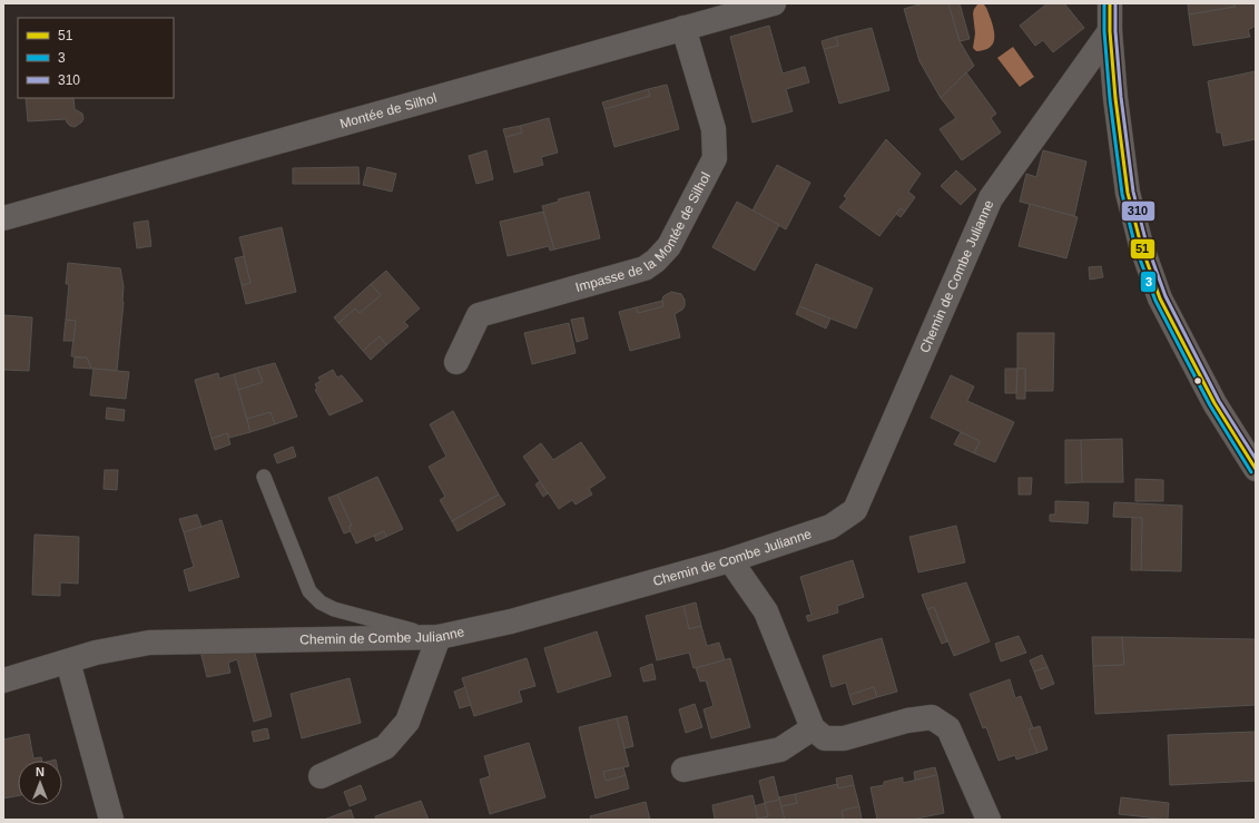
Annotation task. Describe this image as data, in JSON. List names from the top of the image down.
{
  "streets": {
    "street": ["Montée de Silhol", "Impasse de la Montée de Silhol", "Chemin de Combe Julianne"]
  },
  "crossings": [
    ["Montée de Silhol", "Impasse de la Montée de Silhol"]
  ],
  "lines": ["transit line 51", "transit line 3", "transit line 310"],
  "legend": ["51", "3", "310"],
  "north": "top"
}
